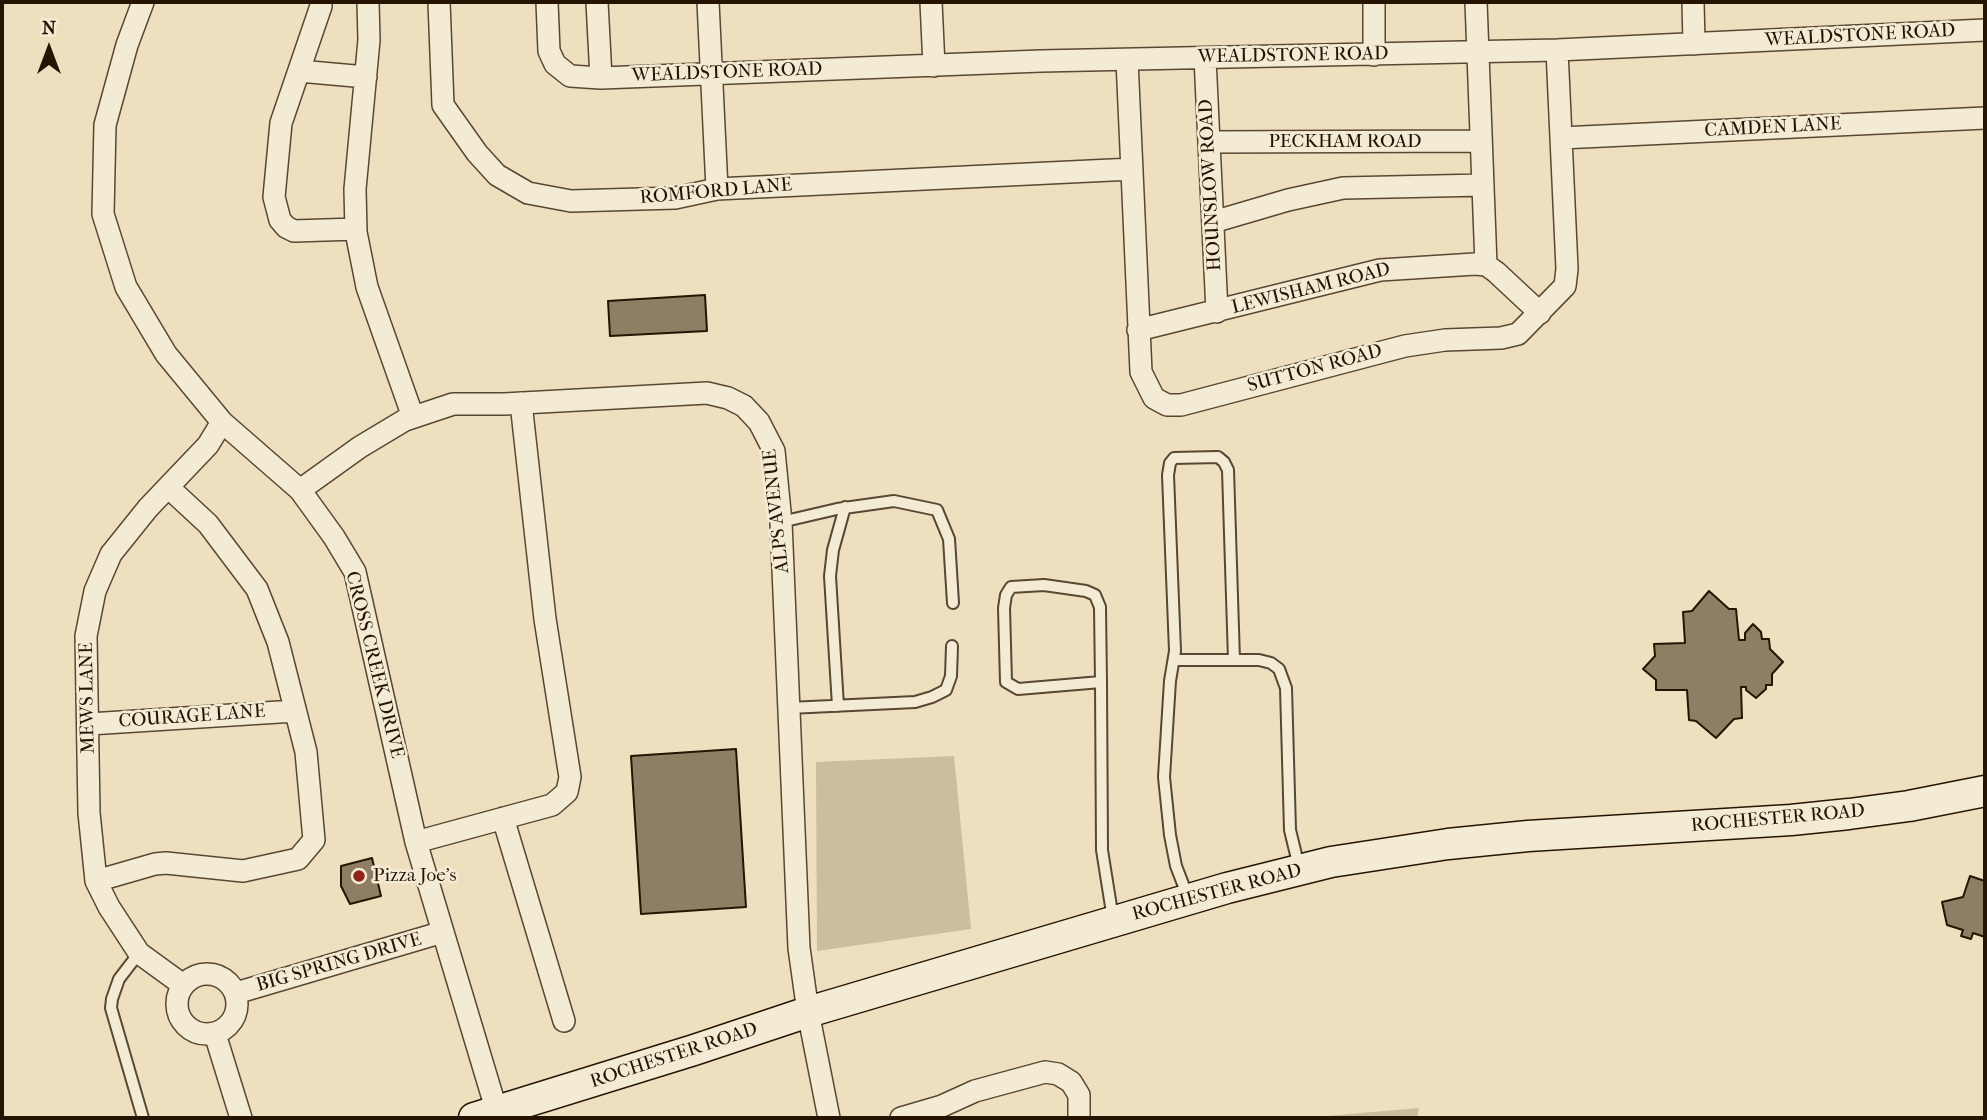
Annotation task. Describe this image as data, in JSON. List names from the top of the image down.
{
  "streets": {
    "street": [
      "WEALDSTONE ROAD",
      "CAMDEN LANE",
      "PECKHAM ROAD",
      "HOUNSLOW ROAD",
      "ROMFORD LANE",
      "LEWISHAM ROAD",
      "SUTTON ROAD",
      "ALPS AVENUE",
      "CROSS CREEK DRIVE",
      "MEWS LANE",
      "COURAGE LANE",
      "ROCHESTER ROAD",
      "BIG SPRING DRIVE"
    ]
  },
  "crossings": [
    ["WEALDSTONE ROAD", "HOUNSLOW ROAD"],
    ["WEALDSTONE ROAD", "SUTTON ROAD"],
    ["CAMDEN LANE", "SUTTON ROAD"],
    ["PECKHAM ROAD", "HOUNSLOW ROAD"],
    ["HOUNSLOW ROAD", "LEWISHAM ROAD"],
    ["ROMFORD LANE", "SUTTON ROAD"],
    ["LEWISHAM ROAD", "SUTTON ROAD"],
    ["ALPS AVENUE", "CROSS CREEK DRIVE"],
    ["ALPS AVENUE", "ROCHESTER ROAD"],
    ["CROSS CREEK DRIVE", "MEWS LANE"],
    ["CROSS CREEK DRIVE", "ROCHESTER ROAD"],
    ["CROSS CREEK DRIVE", "BIG SPRING DRIVE"],
    ["MEWS LANE", "COURAGE LANE"],
    ["MEWS LANE", "BIG SPRING DRIVE"]
  ],
  "places": ["Pizza Joe's"],
  "north": "top"
}
